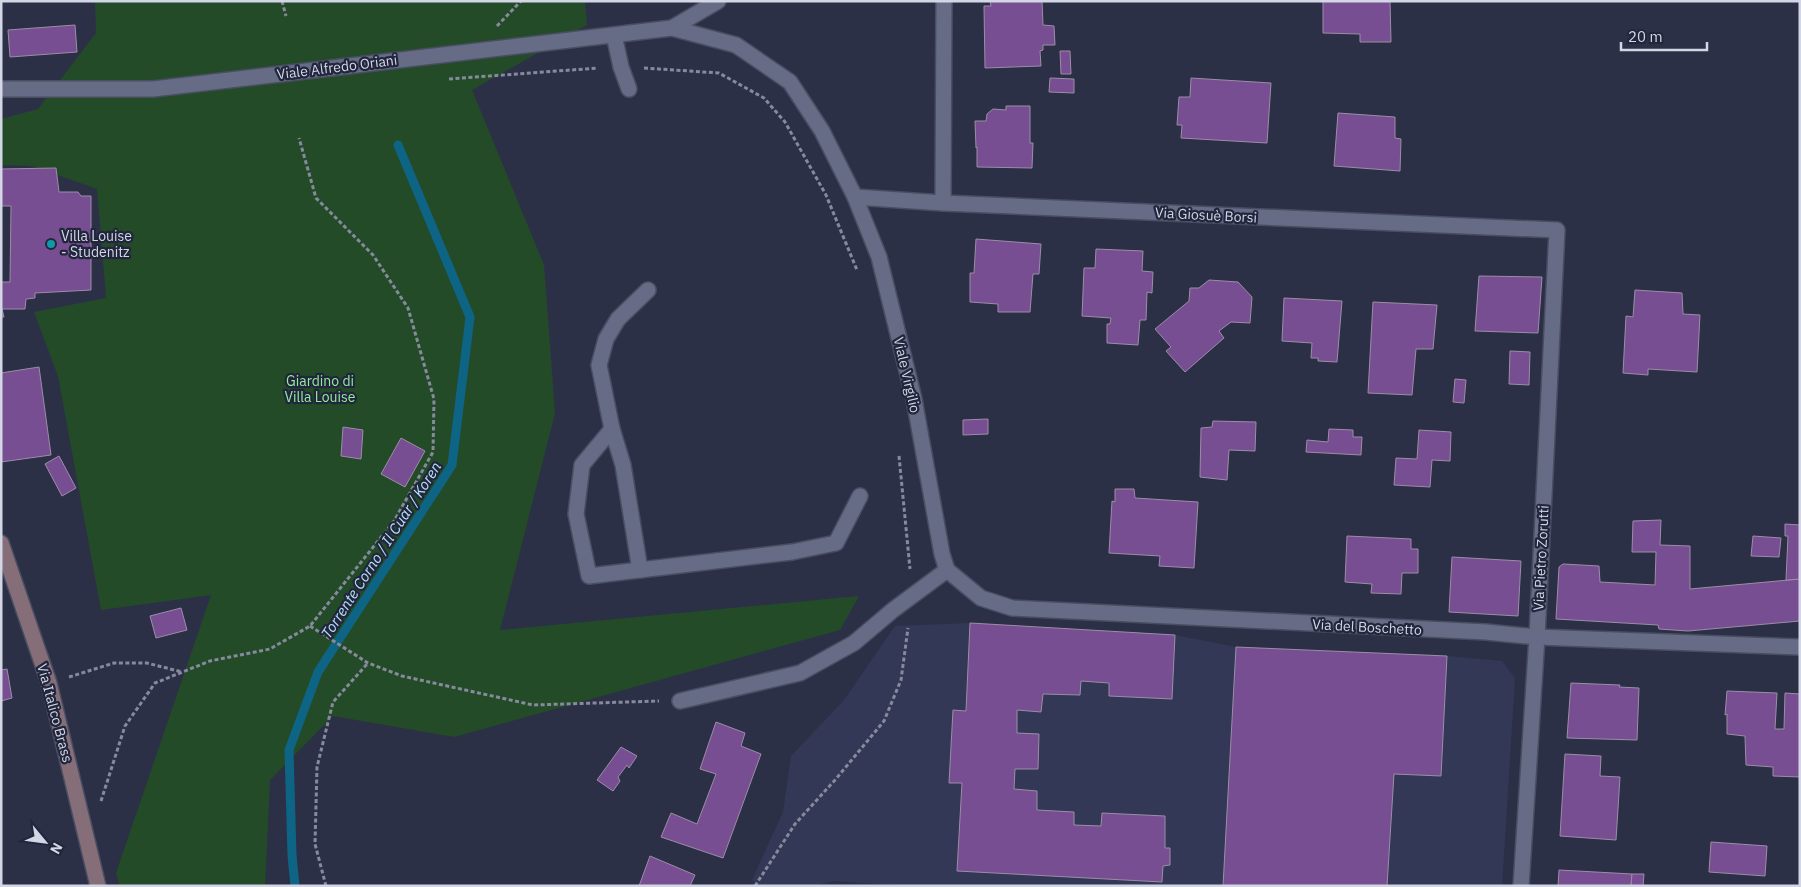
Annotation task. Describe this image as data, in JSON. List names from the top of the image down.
{
  "streets": {
    "main road": ["Via Italico Brass"],
    "street": [
      "Viale Alfredo Oriani",
      "Via Giosuè Borsi",
      "Viale Virgilio",
      "Via Pietro Zorutti",
      "Via del Boschetto"
    ]
  },
  "crossings": [
    ["Viale Alfredo Oriani", "Viale Virgilio"],
    ["Via Giosuè Borsi", "Viale Virgilio"],
    ["Via Giosuè Borsi", "Via Pietro Zorutti"],
    ["Viale Virgilio", "Via del Boschetto"],
    ["Via Pietro Zorutti", "Via del Boschetto"]
  ],
  "water": ["Torrente Corno / Il Cuar / Koren"],
  "parks": ["Giardino di Villa Louise"],
  "places": ["Villa Louise - Studenitz"],
  "scale_bar": "20 m",
  "north": "bottom right"
}
